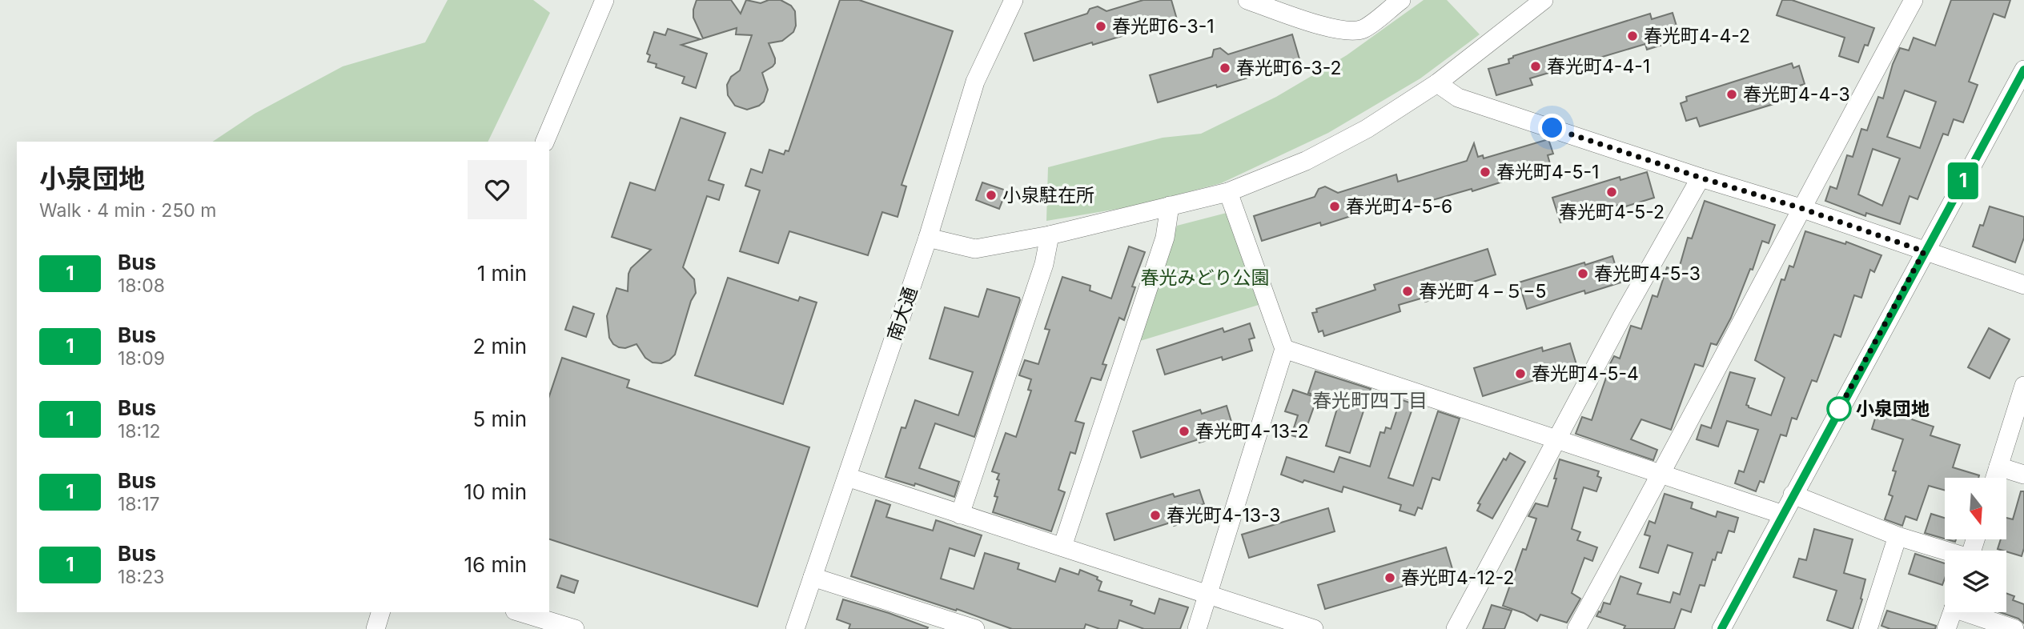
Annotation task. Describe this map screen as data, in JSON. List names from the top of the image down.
{
  "streets": {
    "street": ["南大通"]
  },
  "districts": ["春光町四丁目"],
  "parks": ["春光みどり公園"],
  "places": [
    "春光町6-3-1",
    "春光町4-4-2",
    "春光町4-4-1",
    "春光町6-3-2",
    "春光町4-4-3",
    "春光町4-5-1",
    "春光町4-5-2",
    "小泉駐在所",
    "春光町4-5-6",
    "春光町4-5-3",
    "春光町４−５−5",
    "春光町4-5-4",
    "小泉団地",
    "春光町4-13-2",
    "春光町4-13-3",
    "春光町4-12-2"
  ],
  "lines": ["bus line 1"],
  "north": "bottom",
  "page": {
    "on_map": "1",
    "heading": ["小泉団地", "Walk · 4 min · 250 m"],
    "list": [
      {
        "mark": "1",
        "name": "Bus",
        "note": "18:08",
        "value": "1 min"
      },
      {
        "mark": "1",
        "name": "Bus",
        "note": "18:09",
        "value": "2 min"
      },
      {
        "mark": "1",
        "name": "Bus",
        "note": "18:12",
        "value": "5 min"
      },
      {
        "mark": "1",
        "name": "Bus",
        "note": "18:17",
        "value": "10 min"
      },
      {
        "mark": "1",
        "name": "Bus",
        "note": "18:23",
        "value": "16 min"
      }
    ]
  }
}
